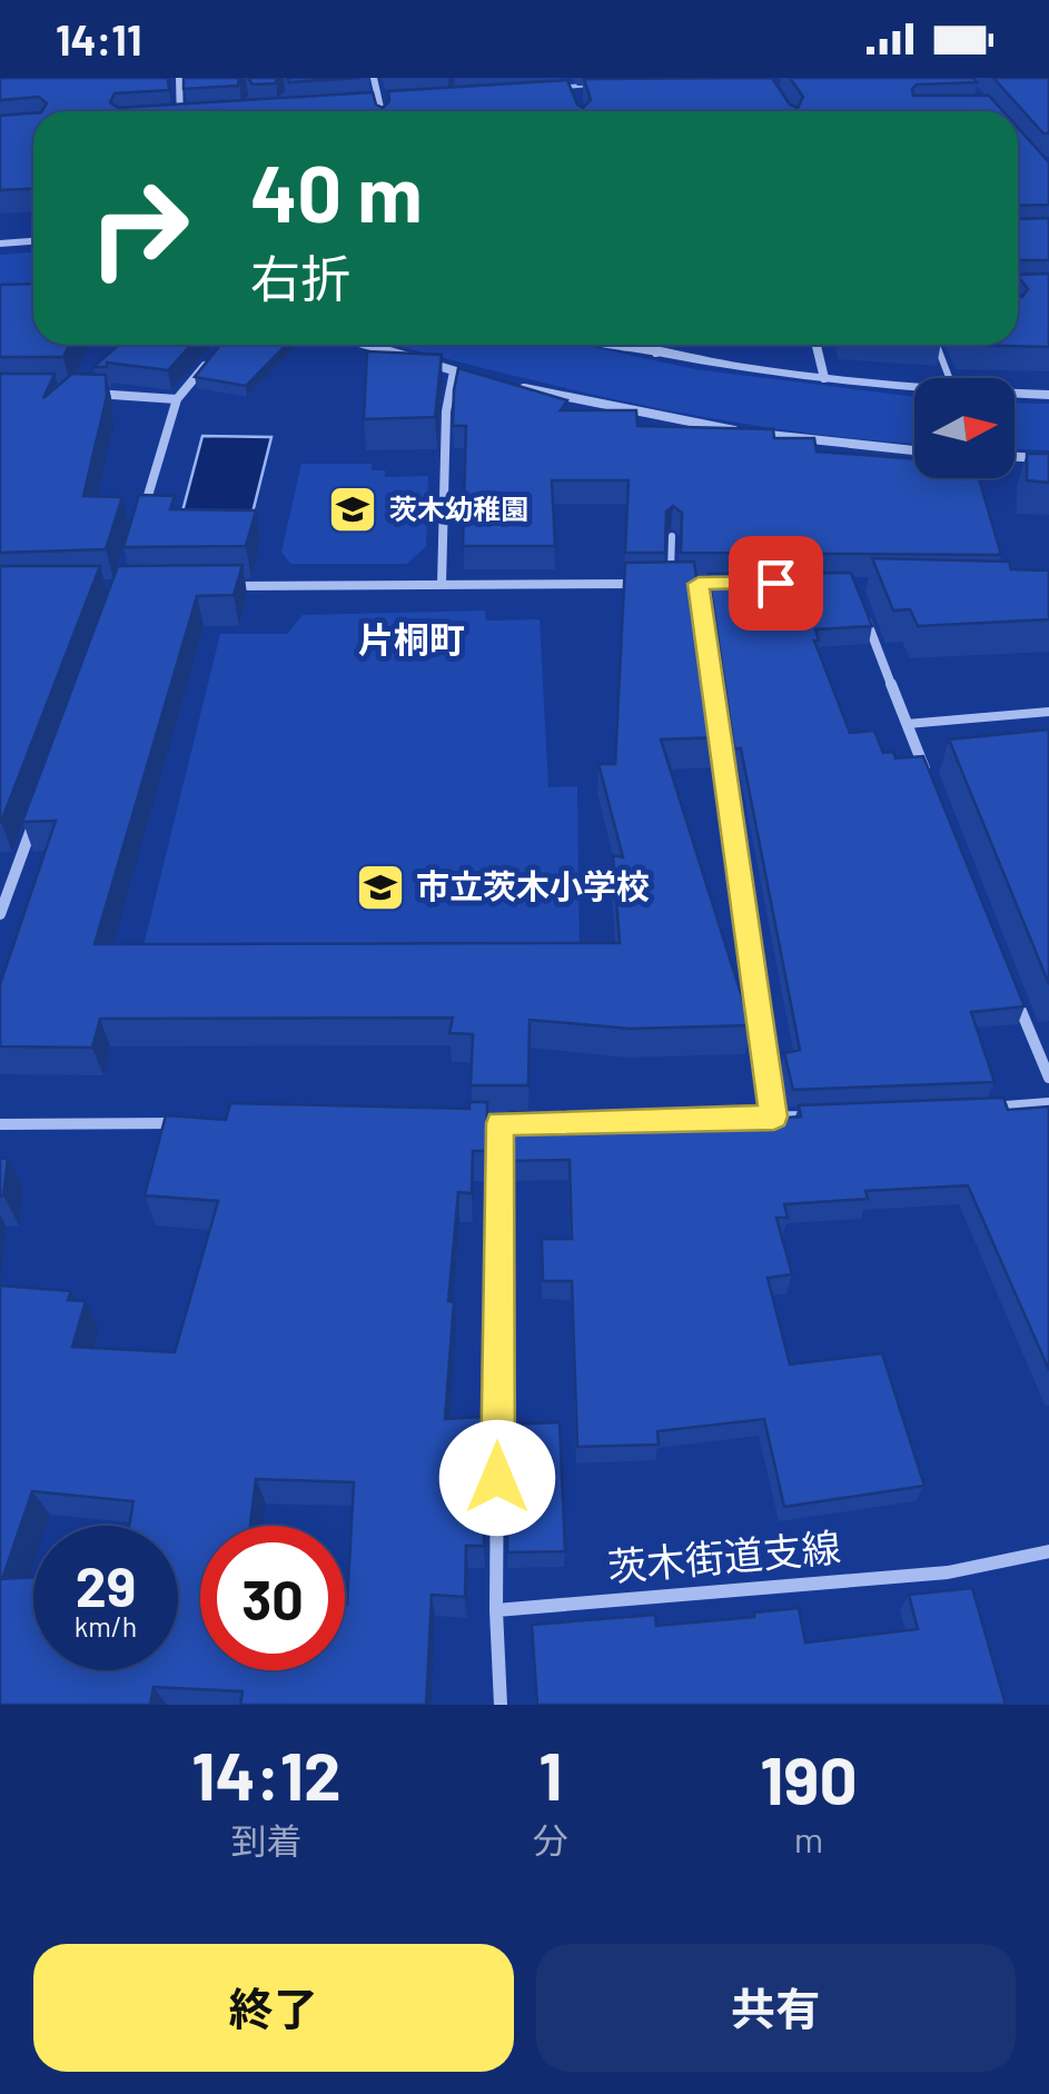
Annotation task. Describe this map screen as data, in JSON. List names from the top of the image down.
{
  "streets": {
    "street": ["茨木街道支線"]
  },
  "districts": ["片桐町"],
  "places": {
    "school or university": ["茨木幼稚園", "市立茨木小学校"]
  },
  "north": "right",
  "page": {
    "status": "14:11",
    "turn": ["40 m", "右折"],
    "speed": "29 km/h",
    "limit": "30",
    "eta": [
      "14:12",
      "到着",
      "1",
      "分",
      "190",
      "m"
    ],
    "buttons": ["終了", "共有"]
  }
}
